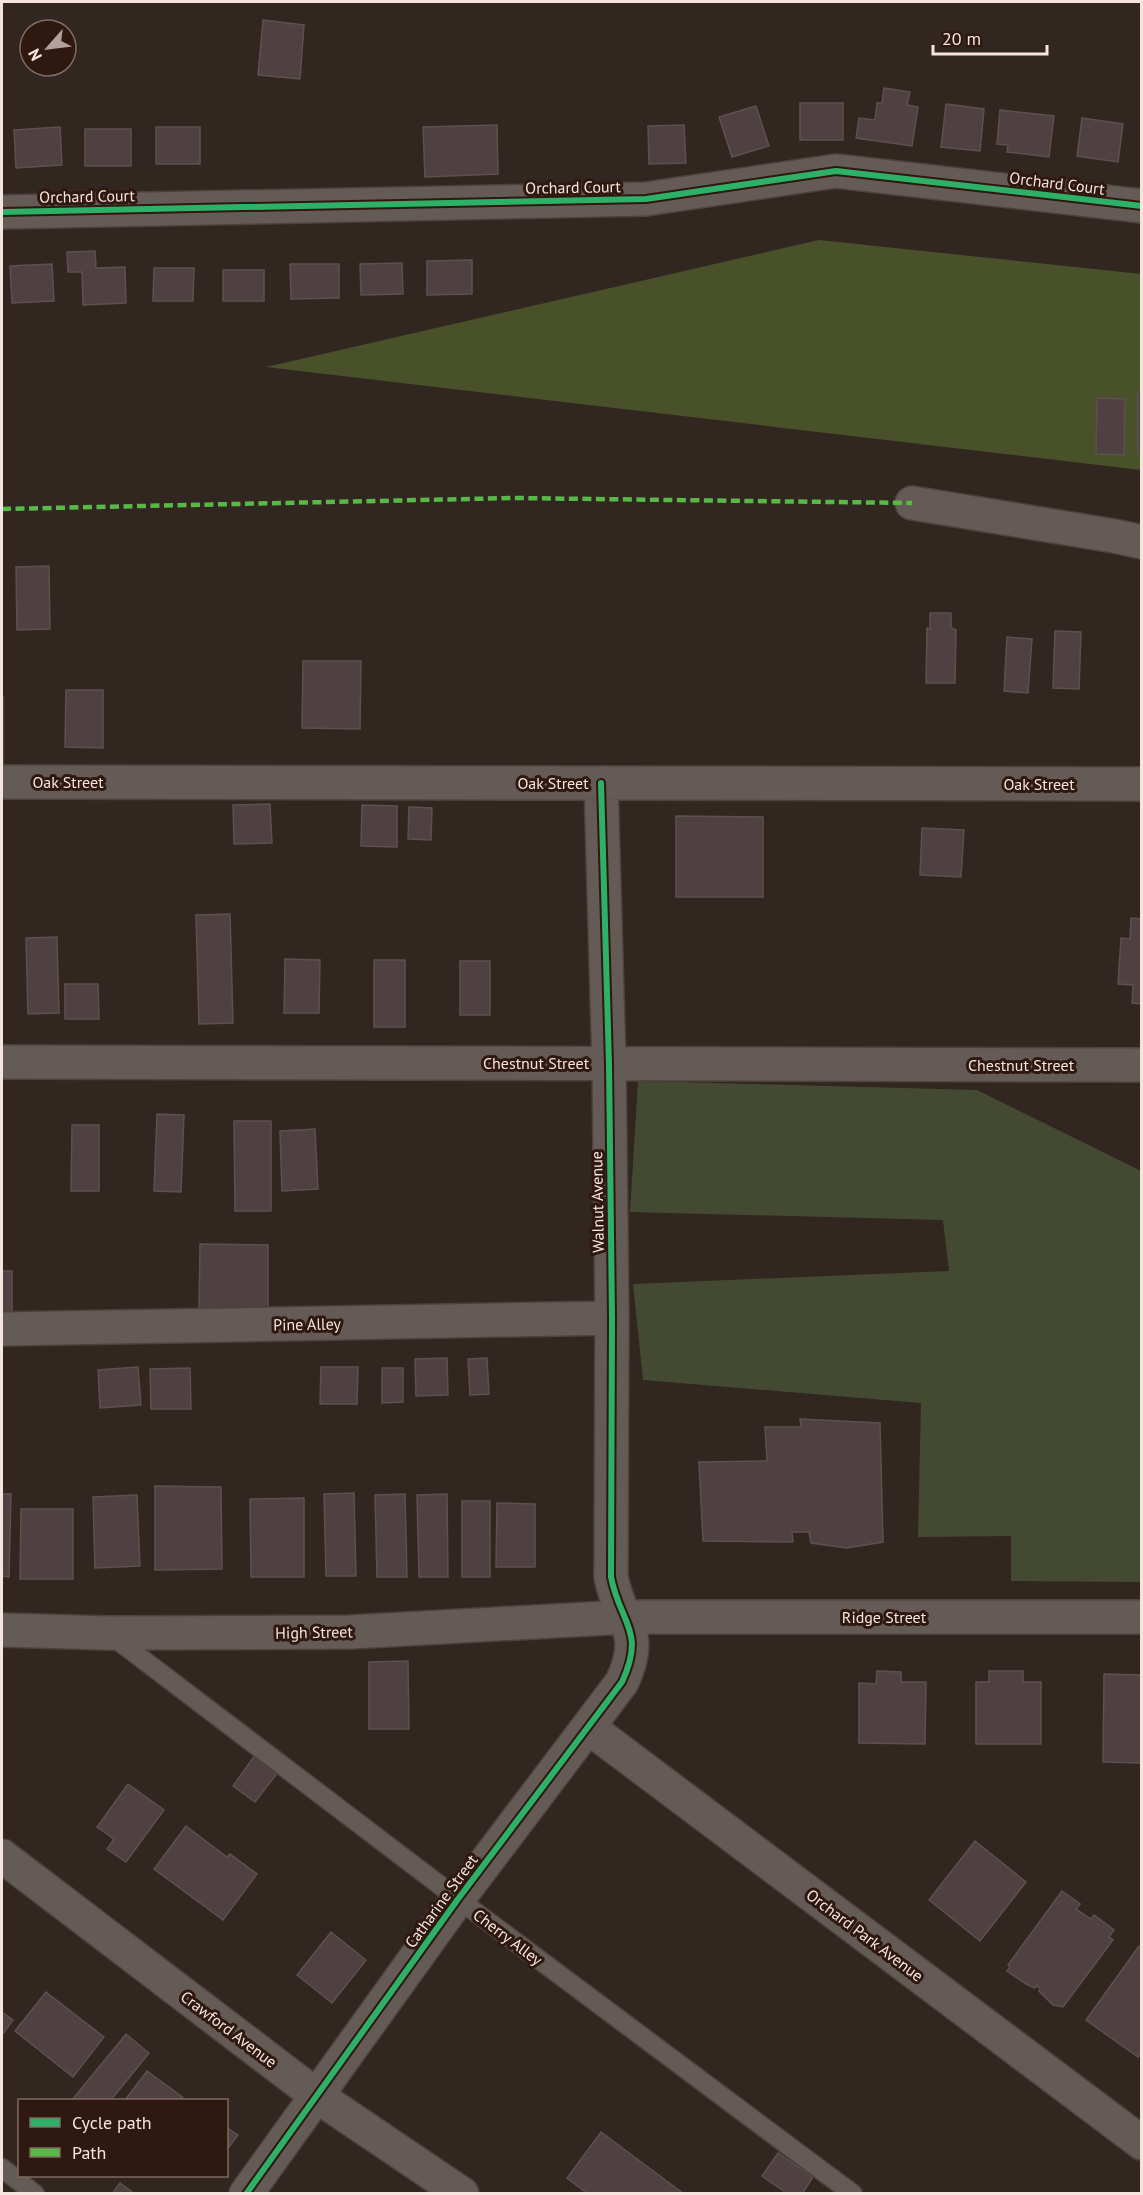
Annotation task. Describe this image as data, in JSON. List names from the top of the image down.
{
  "streets": {
    "street": [
      "Orchard Court",
      "Oak Street",
      "Chestnut Street",
      "Walnut Avenue",
      "Pine Alley",
      "Ridge Street",
      "High Street",
      "Catharine Street",
      "Orchard Park Avenue",
      "Crawford Avenue"
    ],
    "lane": ["Cherry Alley"]
  },
  "crossings": [
    ["Oak Street", "Walnut Avenue"],
    ["Chestnut Street", "Walnut Avenue"],
    ["Walnut Avenue", "Pine Alley"],
    ["Walnut Avenue", "Ridge Street"],
    ["Walnut Avenue", "High Street"],
    ["Walnut Avenue", "Catharine Street"],
    ["Ridge Street", "High Street"],
    ["Ridge Street", "Catharine Street"],
    ["High Street", "Catharine Street"],
    ["High Street", "Cherry Alley"],
    ["Catharine Street", "Orchard Park Avenue"],
    ["Catharine Street", "Cherry Alley"],
    ["Catharine Street", "Crawford Avenue"]
  ],
  "legend": ["Cycle path", "Path"],
  "scale_bar": "20 m",
  "north": "bottom left"
}
